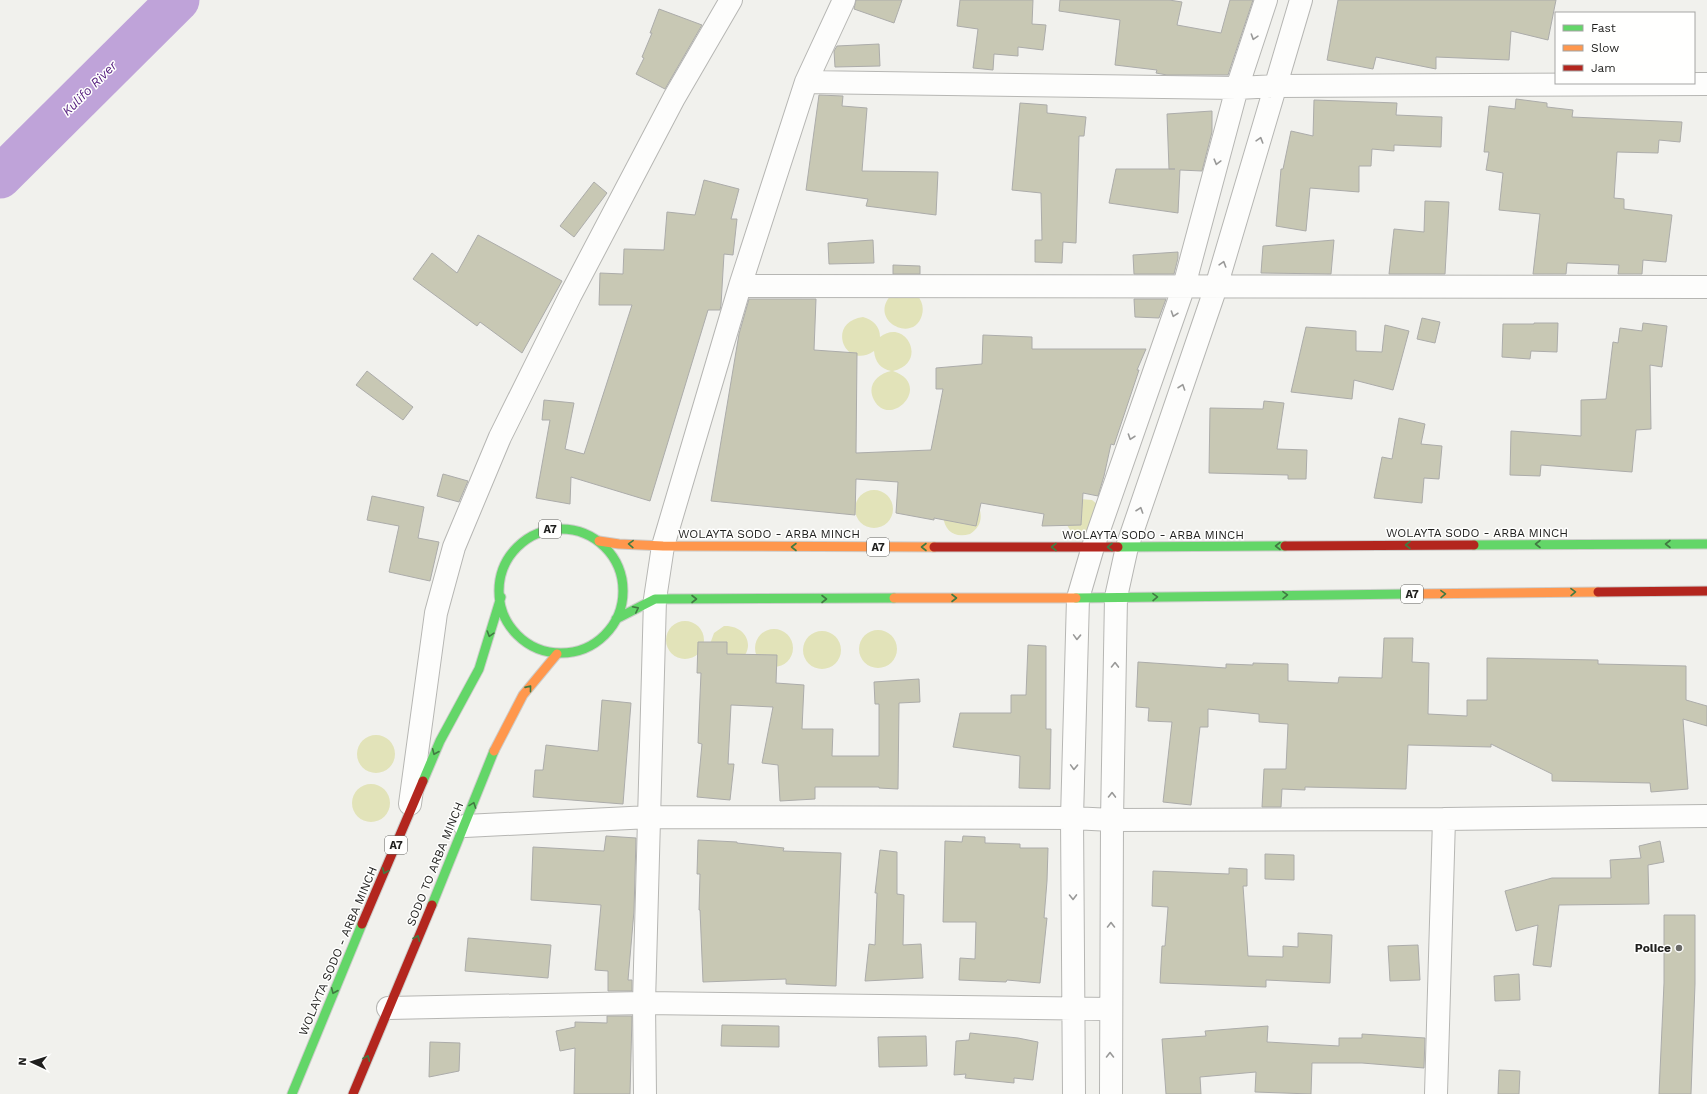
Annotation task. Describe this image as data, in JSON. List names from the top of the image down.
{
  "streets": {
    "highway": ["A7", "WOLAYTA SODO - ARBA MINCH", "SODO TO ARBA MINCH"]
  },
  "crossings": [
    ["A7", "WOLAYTA SODO - ARBA MINCH"],
    ["A7", "SODO TO ARBA MINCH"],
    ["WOLAYTA SODO - ARBA MINCH", "SODO TO ARBA MINCH"]
  ],
  "one_way": ["SODO TO ARBA MINCH"],
  "water": ["Kulifo River"],
  "places": ["Police"],
  "legend": ["Fast", "Slow", "Jam"],
  "north": "left"
}
